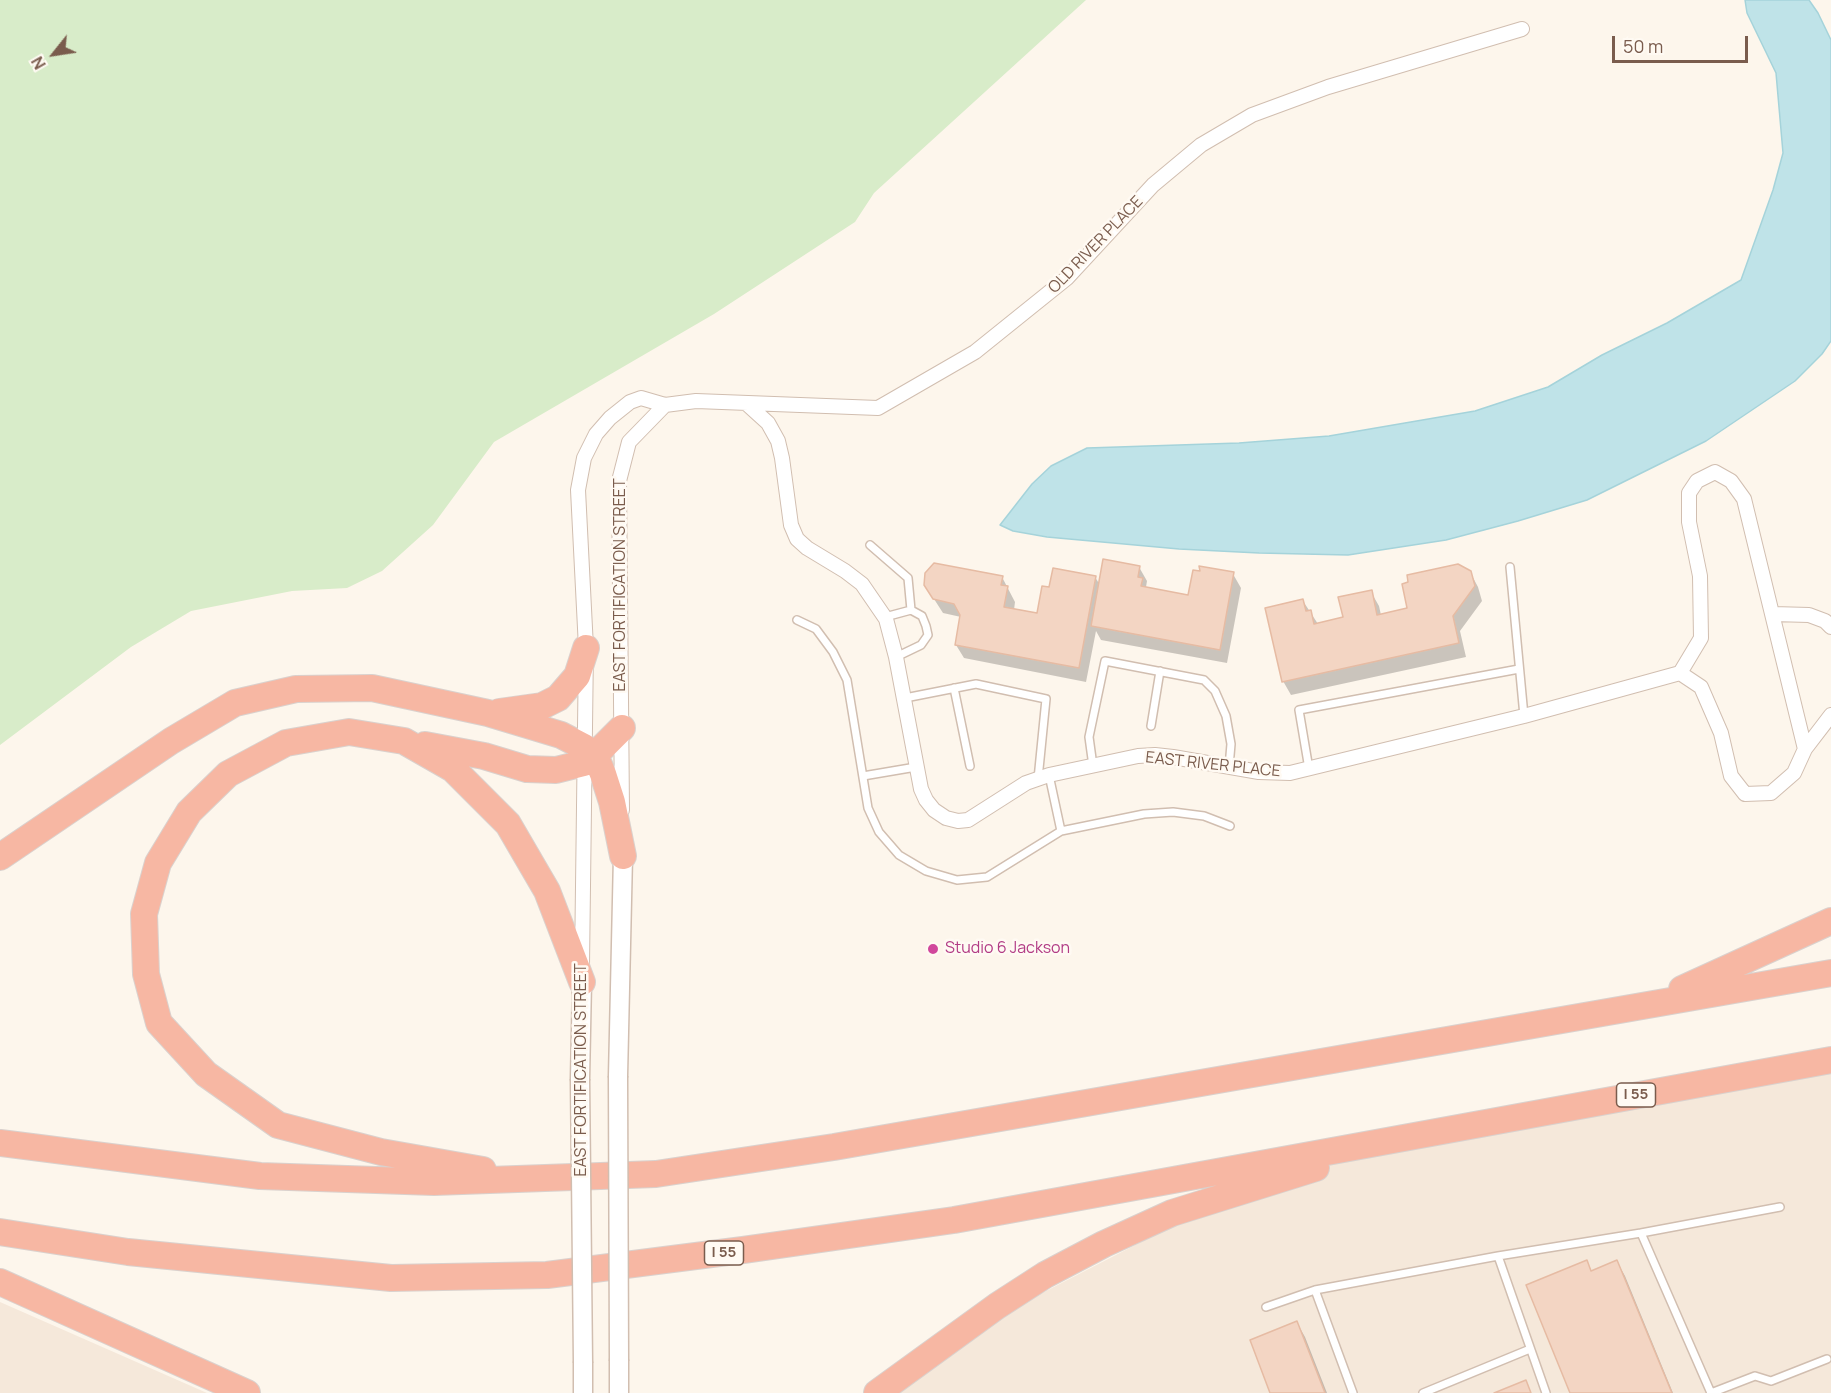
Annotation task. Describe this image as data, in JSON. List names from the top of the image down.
{
  "streets": {
    "highway": ["I 55"],
    "street": ["OLD RIVER PLACE", "EAST FORTIFICATION STREET", "EAST RIVER PLACE"]
  },
  "crossings": [
    ["OLD RIVER PLACE", "EAST FORTIFICATION STREET"],
    ["OLD RIVER PLACE", "EAST RIVER PLACE"]
  ],
  "places": ["Studio 6 Jackson"],
  "scale_bar": "50 m",
  "north": "bottom left"
}
